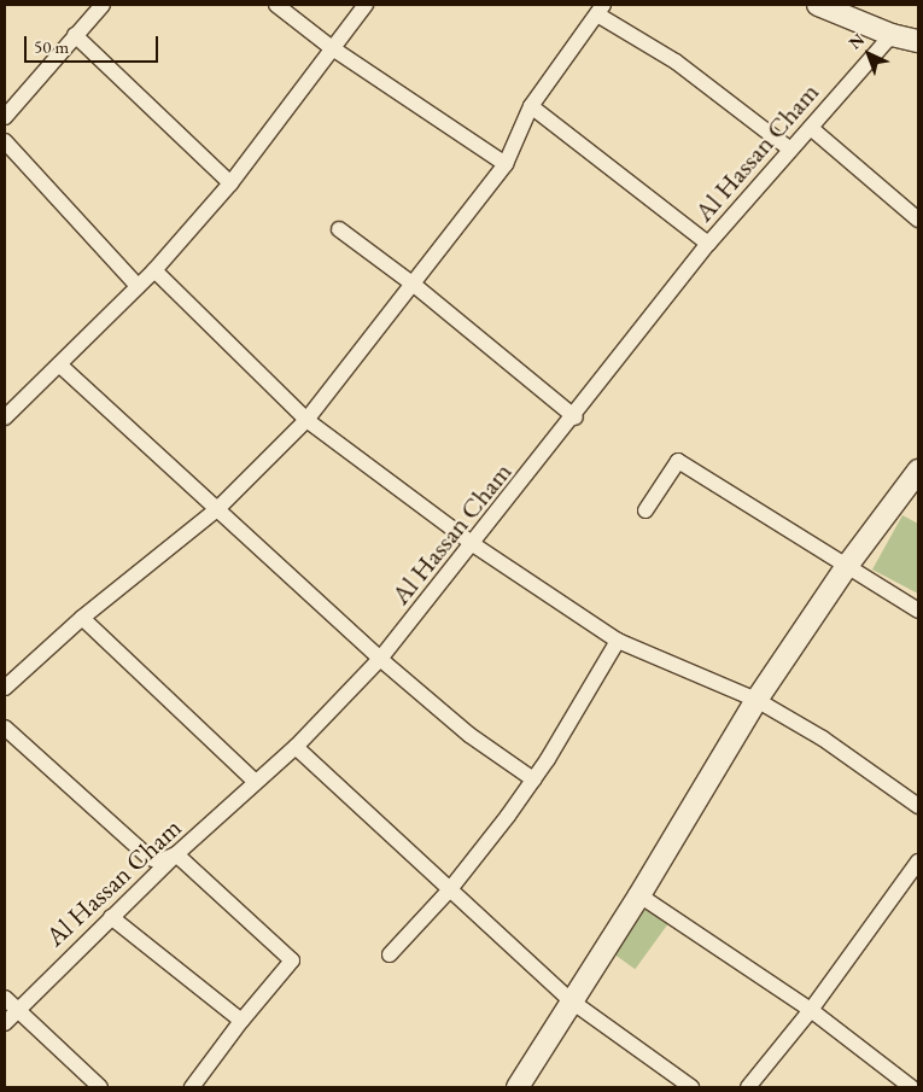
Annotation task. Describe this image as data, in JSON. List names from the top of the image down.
{
  "streets": {
    "street": ["Al Hassan Cham"]
  },
  "scale_bar": "50 m",
  "north": "top left"
}
